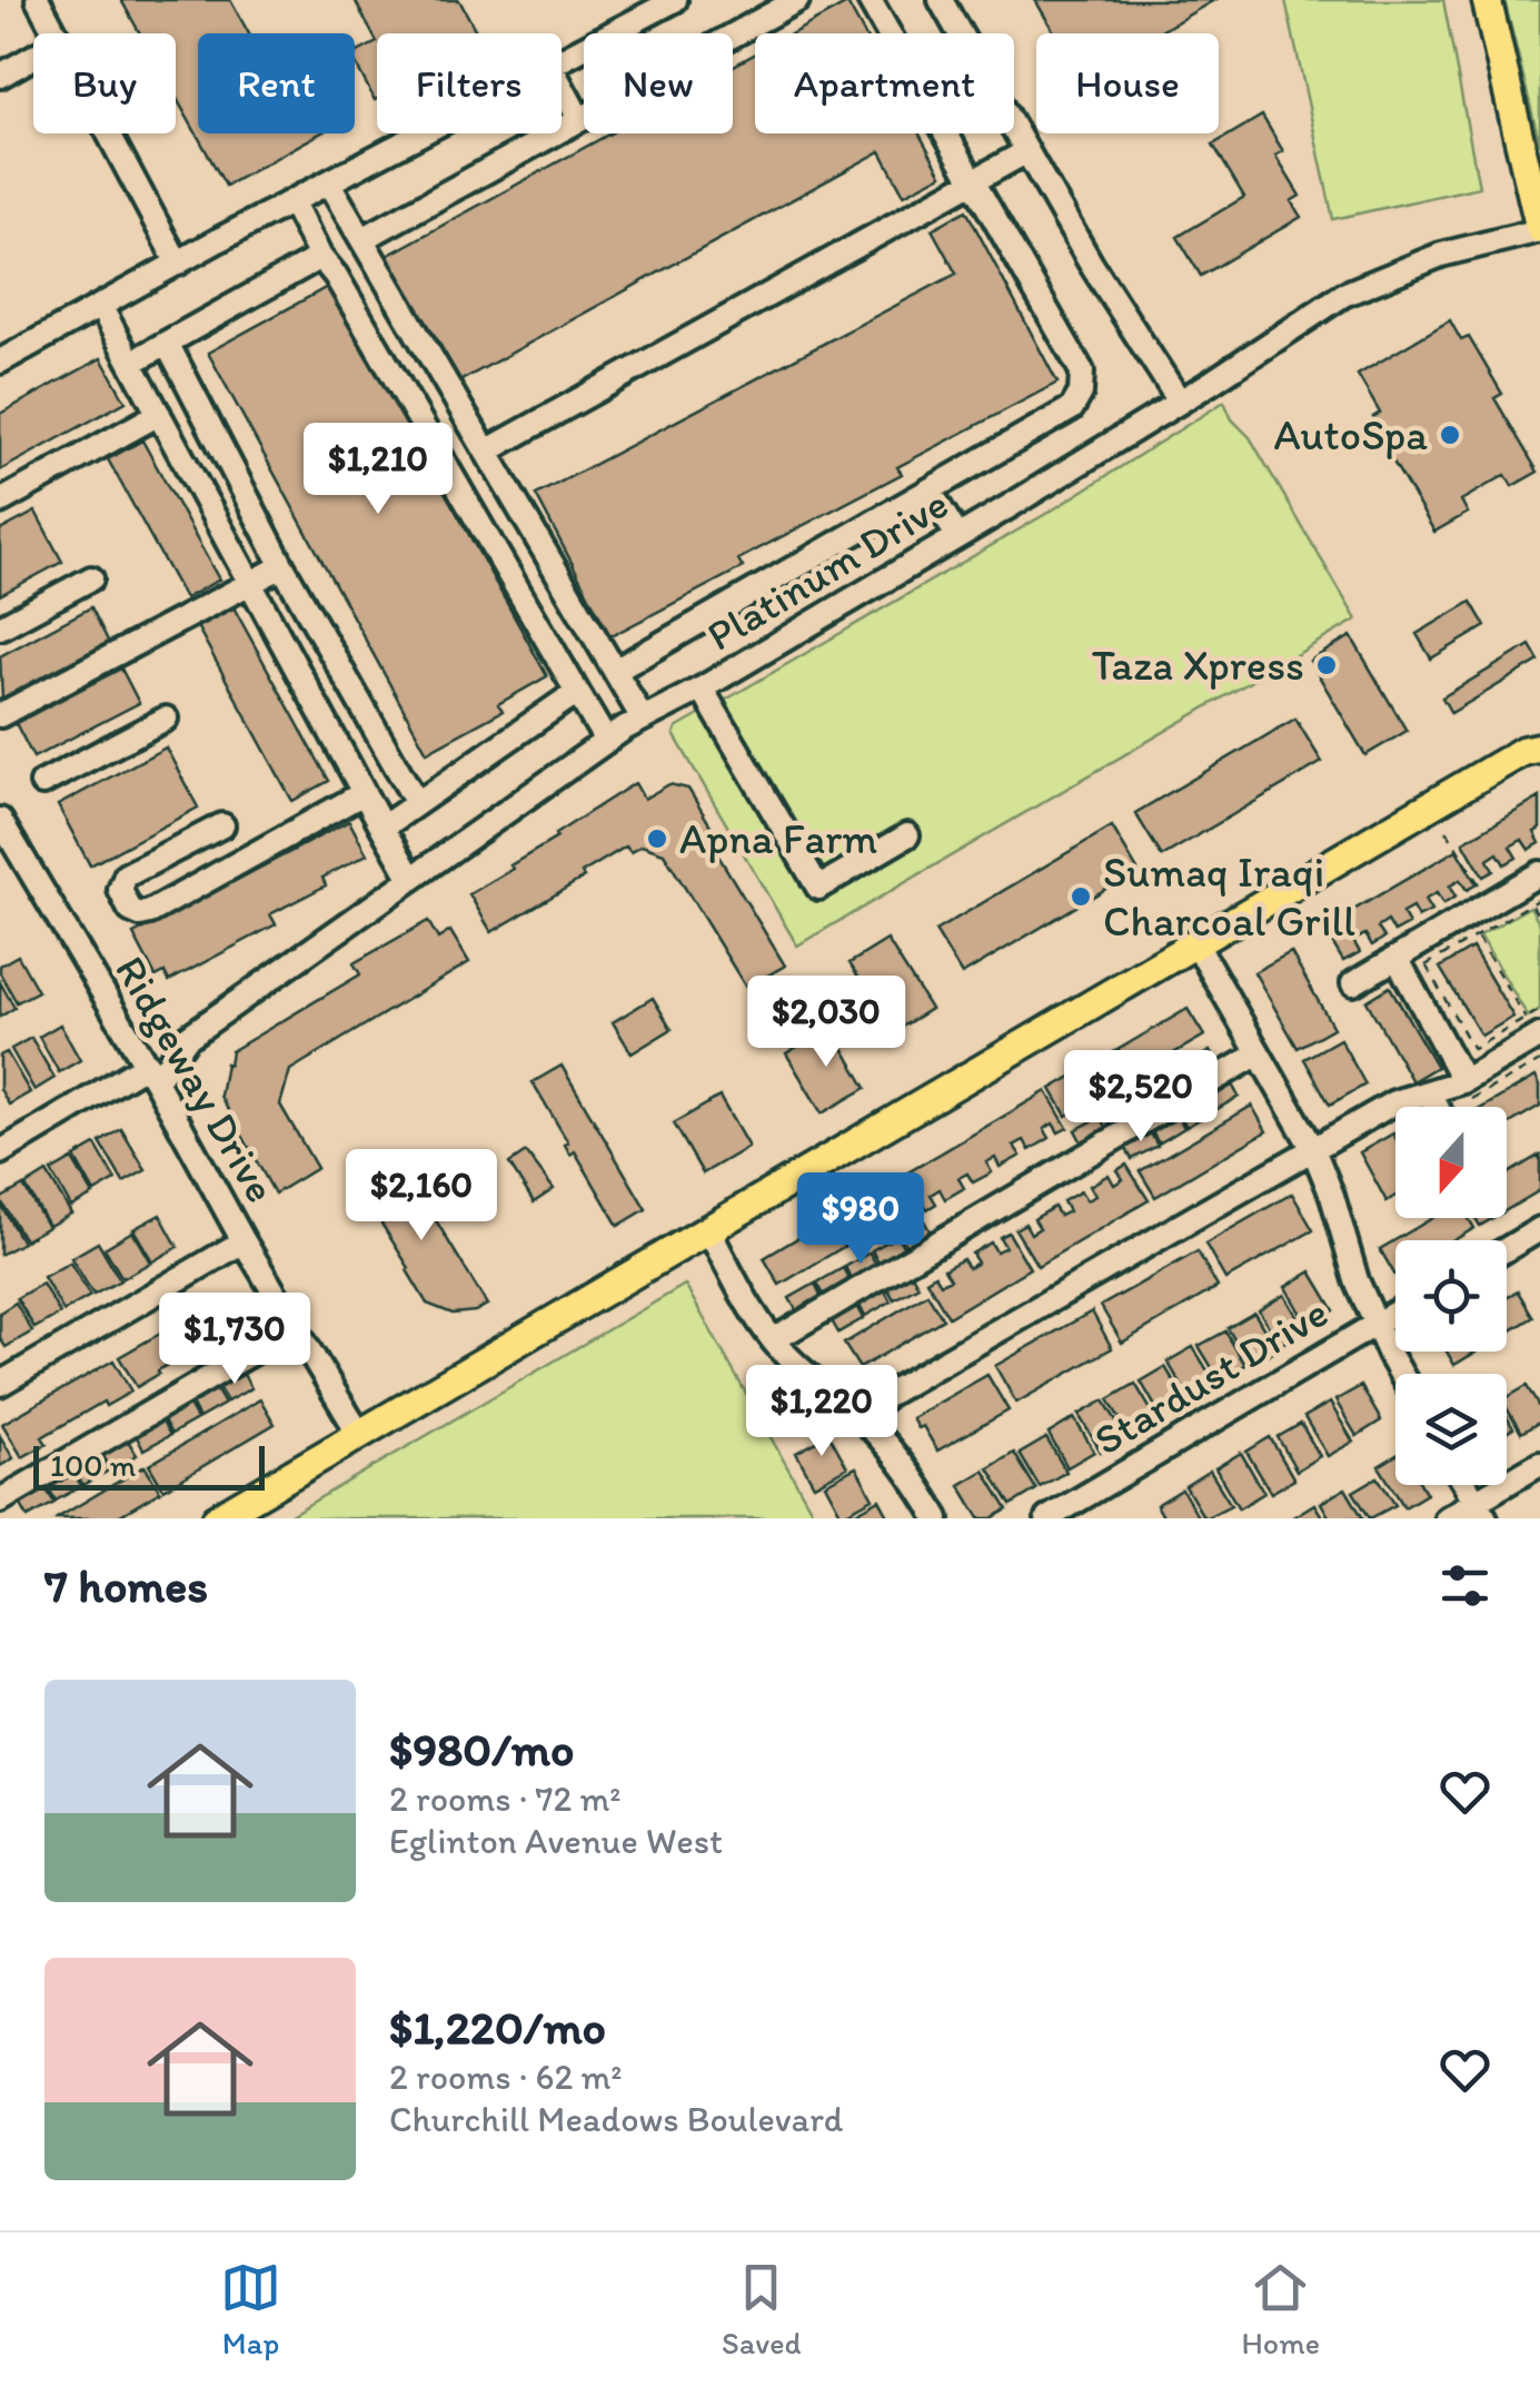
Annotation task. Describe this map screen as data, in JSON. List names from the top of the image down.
{
  "streets": {
    "street": ["Platinum Drive", "Ridgeway Drive", "Stardust Drive"]
  },
  "crossings": [
    ["Platinum Drive", "Ridgeway Drive"]
  ],
  "places": [
    "AutoSpa",
    "Taza Xpress",
    "Apna Farm",
    "Sumaq Iraqi Charcoal Grill"
  ],
  "scale_bar": "100 m",
  "north": "bottom",
  "page": {
    "chip": [
      "Buy",
      "Rent",
      "Filters",
      "New",
      "Apartment",
      "House"
    ],
    "price": [
      "$1,210",
      "$2,030",
      "$2,520",
      "$2,160",
      "$980",
      "$1,730",
      "$1,220"
    ],
    "scale": "100 m",
    "heading": "7 homes",
    "list": [
      {
        "name": "$980/mo",
        "note": "2 rooms · 72 m² · Eglinton Avenue West"
      },
      {
        "name": "$1,220/mo",
        "note": "2 rooms · 62 m² · Churchill Meadows Boulevard"
      }
    ],
    "tabs": ["Map", "Saved", "Home"]
  }
}
